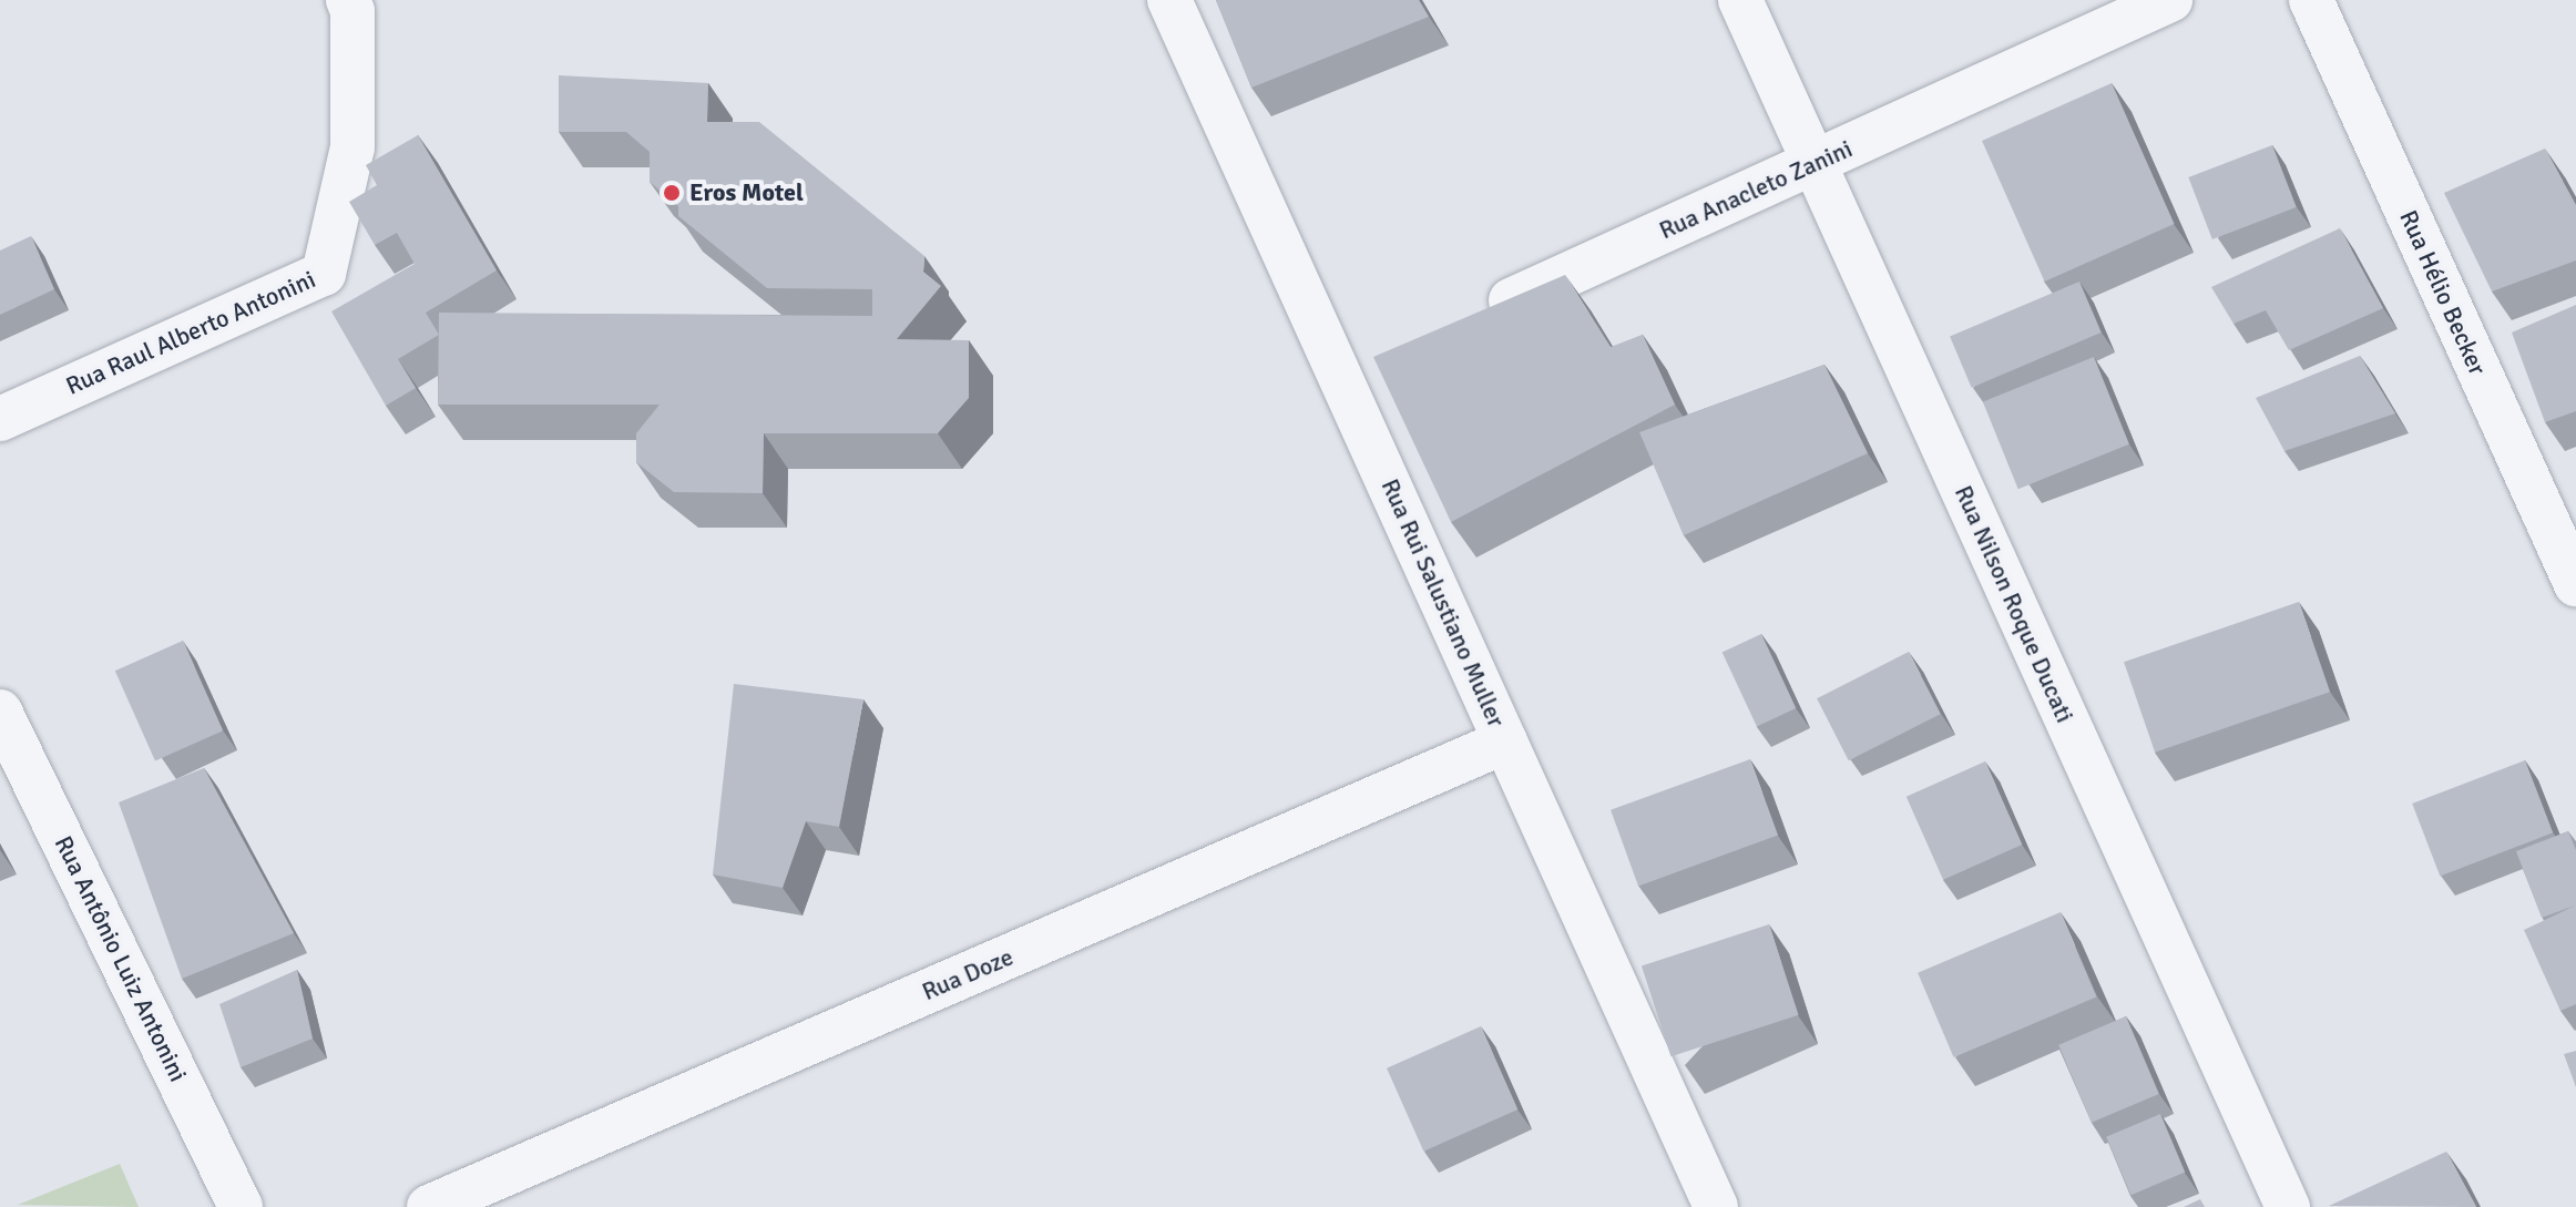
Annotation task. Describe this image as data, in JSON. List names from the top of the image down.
{
  "streets": {
    "street": [
      "Rua Anacleto Zanini",
      "Rua Hélio Becker",
      "Rua Raul Alberto Antonini",
      "Rua Rui Salustiano Muller",
      "Rua Nilson Roque Ducati",
      "Rua Antônio Luiz Antonini",
      "Rua Doze"
    ]
  },
  "crossings": [
    ["Rua Anacleto Zanini", "Rua Nilson Roque Ducati"],
    ["Rua Rui Salustiano Muller", "Rua Doze"]
  ],
  "places": ["Eros Motel"]
}
